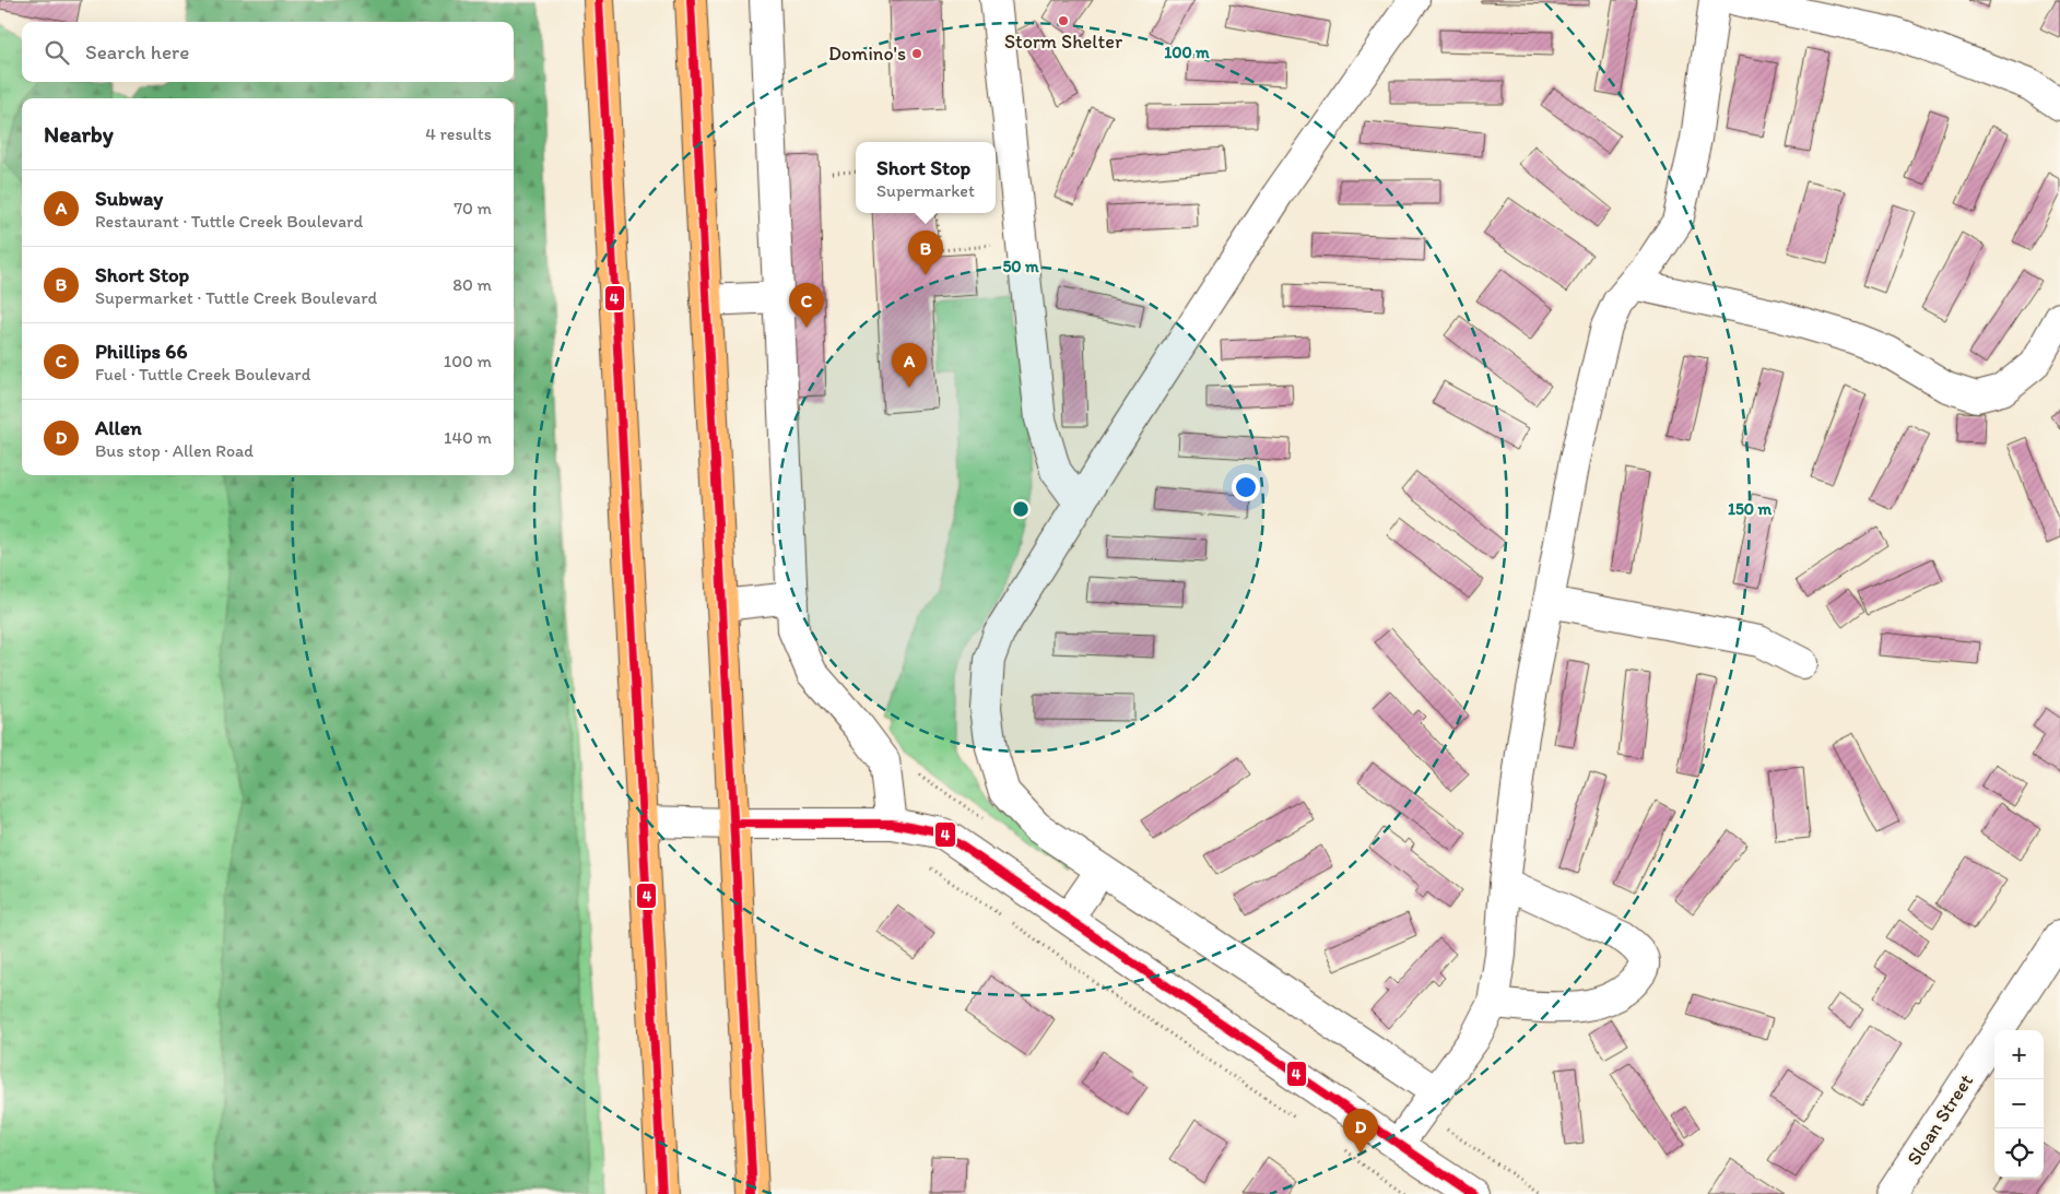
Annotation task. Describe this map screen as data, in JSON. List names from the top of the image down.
{
  "streets": {
    "street": ["Sloan Street"]
  },
  "places": ["Storm Shelter", "Domino's"],
  "lines": ["transit line 4"],
  "page": {
    "search": "Search here",
    "heading": ["Nearby", "4 results"],
    "popup": ["Short Stop", "Supermarket"],
    "list": [
      {
        "mark": "A",
        "name": "Subway",
        "note": "Restaurant · Tuttle Creek Boulevard",
        "value": "70 m"
      },
      {
        "mark": "B",
        "name": "Short Stop",
        "note": "Supermarket · Tuttle Creek Boulevard",
        "value": "80 m"
      },
      {
        "mark": "C",
        "name": "Phillips 66",
        "note": "Fuel · Tuttle Creek Boulevard",
        "value": "100 m"
      },
      {
        "mark": "D",
        "name": "Allen",
        "note": "Bus stop · Allen Road",
        "value": "140 m"
      }
    ],
    "pins": [
      "B",
      "C",
      "A",
      "D"
    ],
    "map_buttons": ["+", "−"]
  },
  "rings": ["100 m", "50 m", "150 m"]
}
